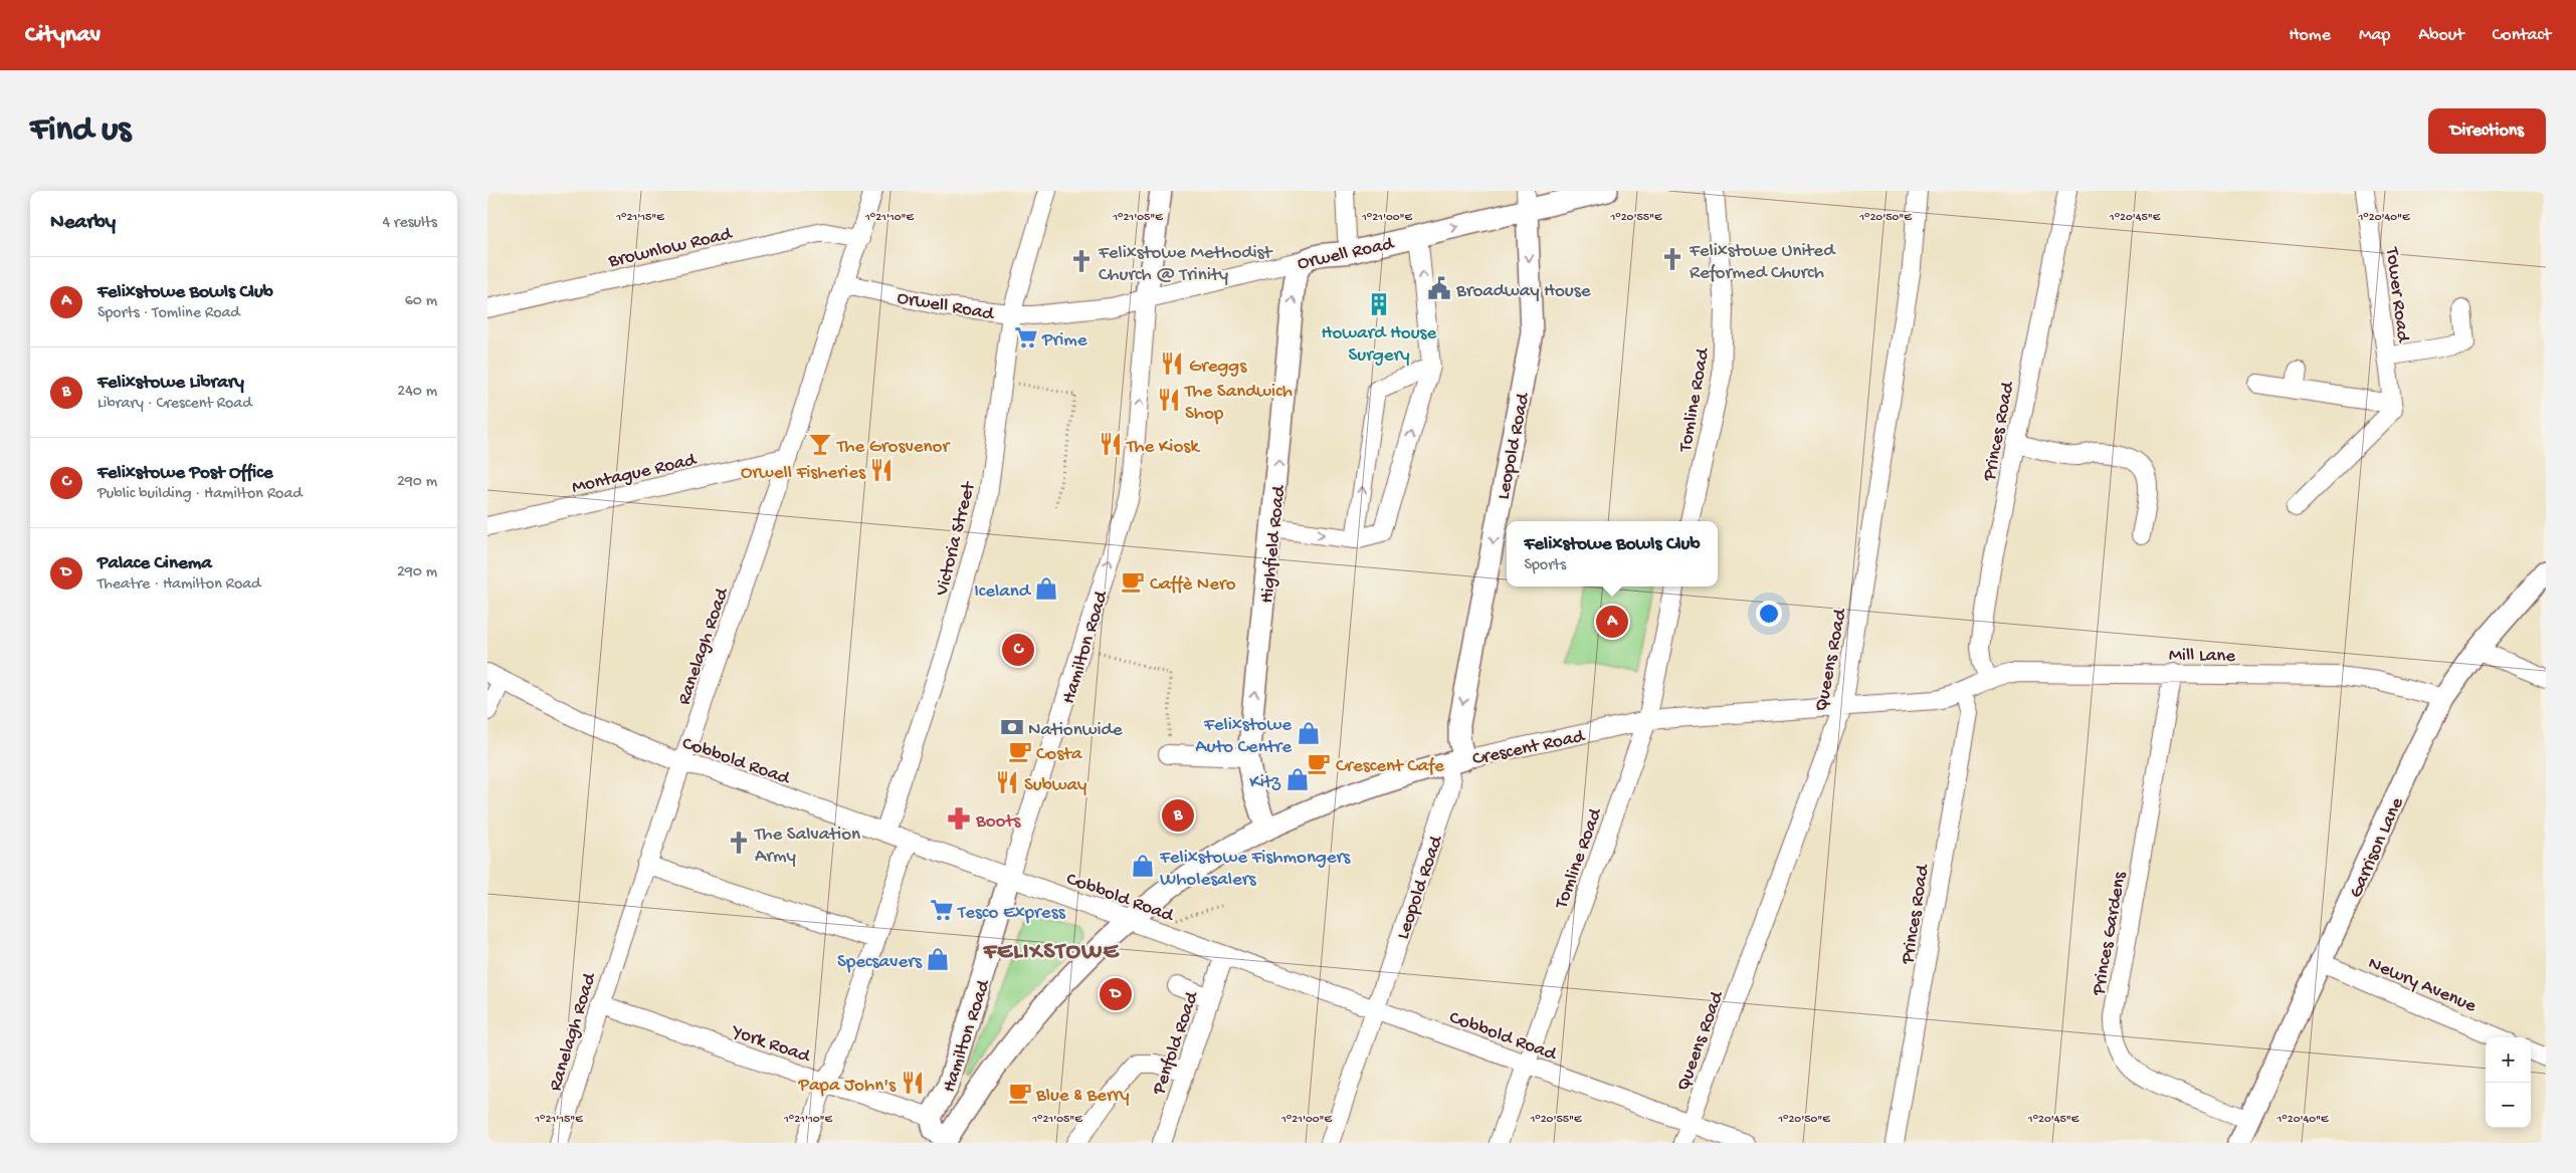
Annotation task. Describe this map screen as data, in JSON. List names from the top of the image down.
{
  "streets": {
    "main road": [
      "Orwell Road",
      "Leopold Road",
      "Highfield Road",
      "Hamilton Road",
      "Crescent Road",
      "Garrison Lane"
    ],
    "street": [
      "Brownlow Road",
      "Tower Road",
      "Tomline Road",
      "Princes Road",
      "Montague Road",
      "Victoria Street",
      "Ranelagh Road",
      "Mill Lane",
      "Queens Road",
      "Cobbold Road",
      "Princes Gardens",
      "Newry Avenue",
      "York Road",
      "Penfold Road"
    ]
  },
  "crossings": [
    ["Brownlow Road", "Ranelagh Road"],
    ["Orwell Road", "Leopold Road"],
    ["Orwell Road", "Victoria Street"],
    ["Orwell Road", "Highfield Road"],
    ["Orwell Road", "Ranelagh Road"],
    ["Orwell Road", "Hamilton Road"],
    ["Tomline Road", "Crescent Road"],
    ["Tomline Road", "Cobbold Road"],
    ["Princes Road", "Mill Lane"],
    ["Princes Road", "Crescent Road"],
    ["Leopold Road", "Crescent Road"],
    ["Leopold Road", "Cobbold Road"],
    ["Montague Road", "Ranelagh Road"],
    ["Victoria Street", "Cobbold Road"],
    ["Highfield Road", "Crescent Road"],
    ["Ranelagh Road", "Cobbold Road"],
    ["Ranelagh Road", "York Road"],
    ["Hamilton Road", "Crescent Road"],
    ["Hamilton Road", "Cobbold Road"],
    ["Hamilton Road", "York Road"],
    ["Mill Lane", "Crescent Road"],
    ["Mill Lane", "Garrison Lane"],
    ["Mill Lane", "Princes Gardens"],
    ["Queens Road", "Crescent Road"],
    ["Queens Road", "Cobbold Road"],
    ["Crescent Road", "Cobbold Road"],
    ["Cobbold Road", "Penfold Road"],
    ["Garrison Lane", "Princes Gardens"],
    ["Garrison Lane", "Newry Avenue"]
  ],
  "one_way": ["Leopold Road", "Highfield Road"],
  "districts": ["FELIXSTOWE"],
  "places": {
    "church": ["Felixstowe United Reformed Church", "Felixstowe Methodist Church @ Trinity", "The Salvation Army"],
    "public building": ["Broadway House"],
    "building": ["Howard House Surgery"],
    "supermarket": ["Prime", "Tesco Express"],
    "restaurant": [
      "Greggs",
      "The Sandwich Shop",
      "The Kiosk",
      "Orwell Fisheries",
      "Subway",
      "Papa John's"
    ],
    "bar": ["The Grosvenor"],
    "cafe": [
      "Caffè Nero",
      "Costa",
      "Crescent Cafe",
      "Blue & Berry"
    ],
    "shop": [
      "Iceland",
      "Felixstowe Auto Centre",
      "Kitz",
      "Felixstowe Fishmongers Wholesalers",
      "Specsavers"
    ],
    "bank": ["Nationwide"],
    "pharmacy": ["Boots"]
  },
  "page": {
    "header": "Citynav",
    "nav": [
      "Home",
      "Map",
      "About",
      "Contact"
    ],
    "buttons": "Directions",
    "title": "Find us",
    "heading": ["Nearby", "4 results"],
    "list": [
      {
        "mark": "A",
        "name": "Felixstowe Bowls Club",
        "note": "Sports · Tomline Road",
        "value": "60 m"
      },
      {
        "mark": "B",
        "name": "Felixstowe Library",
        "note": "Library · Crescent Road",
        "value": "240 m"
      },
      {
        "mark": "C",
        "name": "Felixstowe Post Office",
        "note": "Public building · Hamilton Road",
        "value": "290 m"
      },
      {
        "mark": "D",
        "name": "Palace Cinema",
        "note": "Theatre · Hamilton Road",
        "value": "290 m"
      }
    ],
    "popup": ["Felixstowe Bowls Club", "Sports"],
    "pins": [
      "A",
      "C",
      "B",
      "D"
    ],
    "map_buttons": ["+", "−"]
  },
  "coordinates": [
    "1°21'15\"E",
    "1°21'10\"E",
    "1°21'05\"E",
    "1°21'00\"E",
    "1°20'55\"E",
    "1°20'50\"E",
    "1°20'45\"E",
    "1°20'40\"E"
  ]
}
